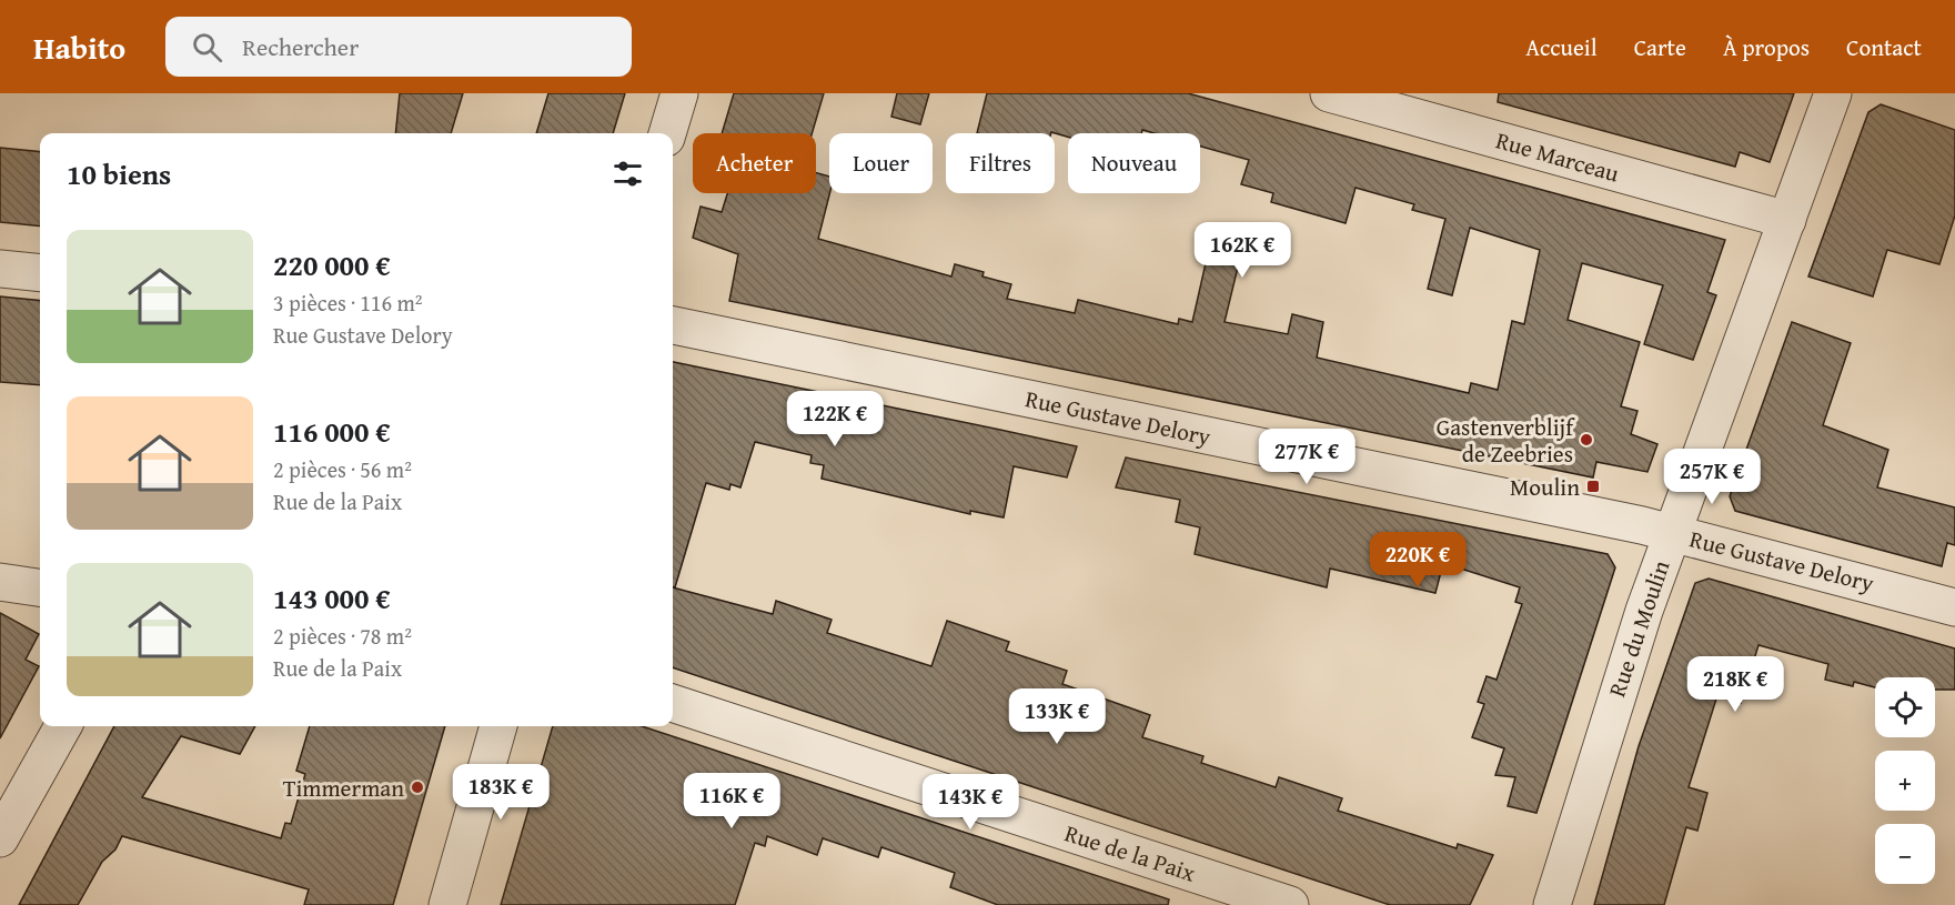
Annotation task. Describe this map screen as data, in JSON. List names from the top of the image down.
{
  "streets": {
    "street": [
      "Rue Marceau",
      "Rue Gustave Delory",
      "Rue du Moulin",
      "Rue de la Paix"
    ]
  },
  "crossings": [
    ["Rue Marceau", "Rue du Moulin"],
    ["Rue Gustave Delory", "Rue du Moulin"]
  ],
  "places": {
    "other": ["Gastenverblijf de Zeebries", "Timmerman"],
    "transit": ["Moulin"]
  },
  "page": {
    "header": "Habito",
    "search": "Rechercher",
    "nav": [
      "Accueil",
      "Carte",
      "À propos",
      "Contact"
    ],
    "chip": [
      "Acheter",
      "Louer",
      "Filtres",
      "Nouveau"
    ],
    "heading": "10 biens",
    "list": [
      {
        "name": "220 000 €",
        "note": "3 pièces · 116 m² · Rue Gustave Delory"
      },
      {
        "name": "116 000 €",
        "note": "2 pièces · 56 m² · Rue de la Paix"
      },
      {
        "name": "143 000 €",
        "note": "2 pièces · 78 m² · Rue de la Paix"
      }
    ],
    "price": [
      "162K €",
      "122K €",
      "277K €",
      "257K €",
      "220K €",
      "218K €",
      "133K €",
      "183K €",
      "116K €",
      "143K €"
    ],
    "map_buttons": ["+", "−"]
  }
}
